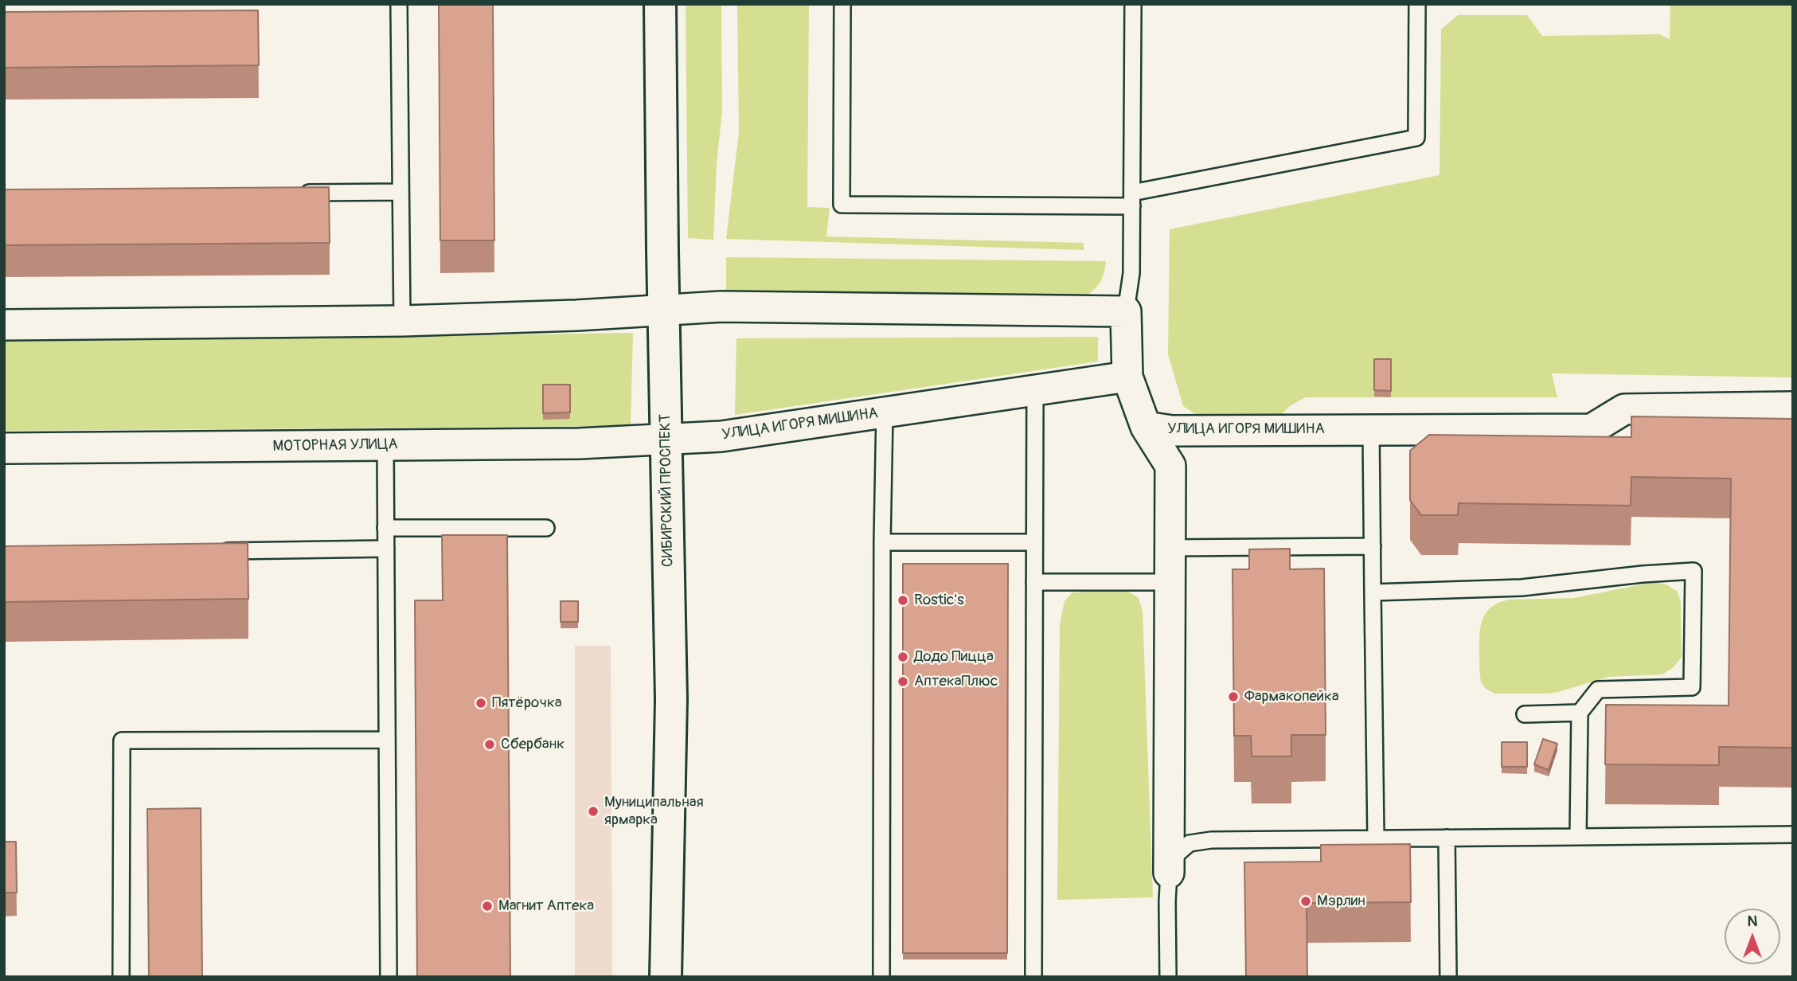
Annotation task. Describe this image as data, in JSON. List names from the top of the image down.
{
  "streets": {
    "main road": ["СИБИРСКИЙ ПРОСПЕКТ"],
    "street": ["УЛИЦА ИГОРЯ МИШИНА", "МОТОРНАЯ УЛИЦА"]
  },
  "crossings": [
    ["УЛИЦА ИГОРЯ МИШИНА", "МОТОРНАЯ УЛИЦА"],
    ["УЛИЦА ИГОРЯ МИШИНА", "СИБИРСКИЙ ПРОСПЕКТ"],
    ["МОТОРНАЯ УЛИЦА", "СИБИРСКИЙ ПРОСПЕКТ"]
  ],
  "places": [
    "Rostic's",
    "Додо Пицца",
    "АптекаПлюс",
    "Фармакопейка",
    "Пятёрочка",
    "Сбербанк",
    "Муниципальная ярмарка",
    "Мэрлин",
    "Магнит Аптека"
  ],
  "north": "top"
}
